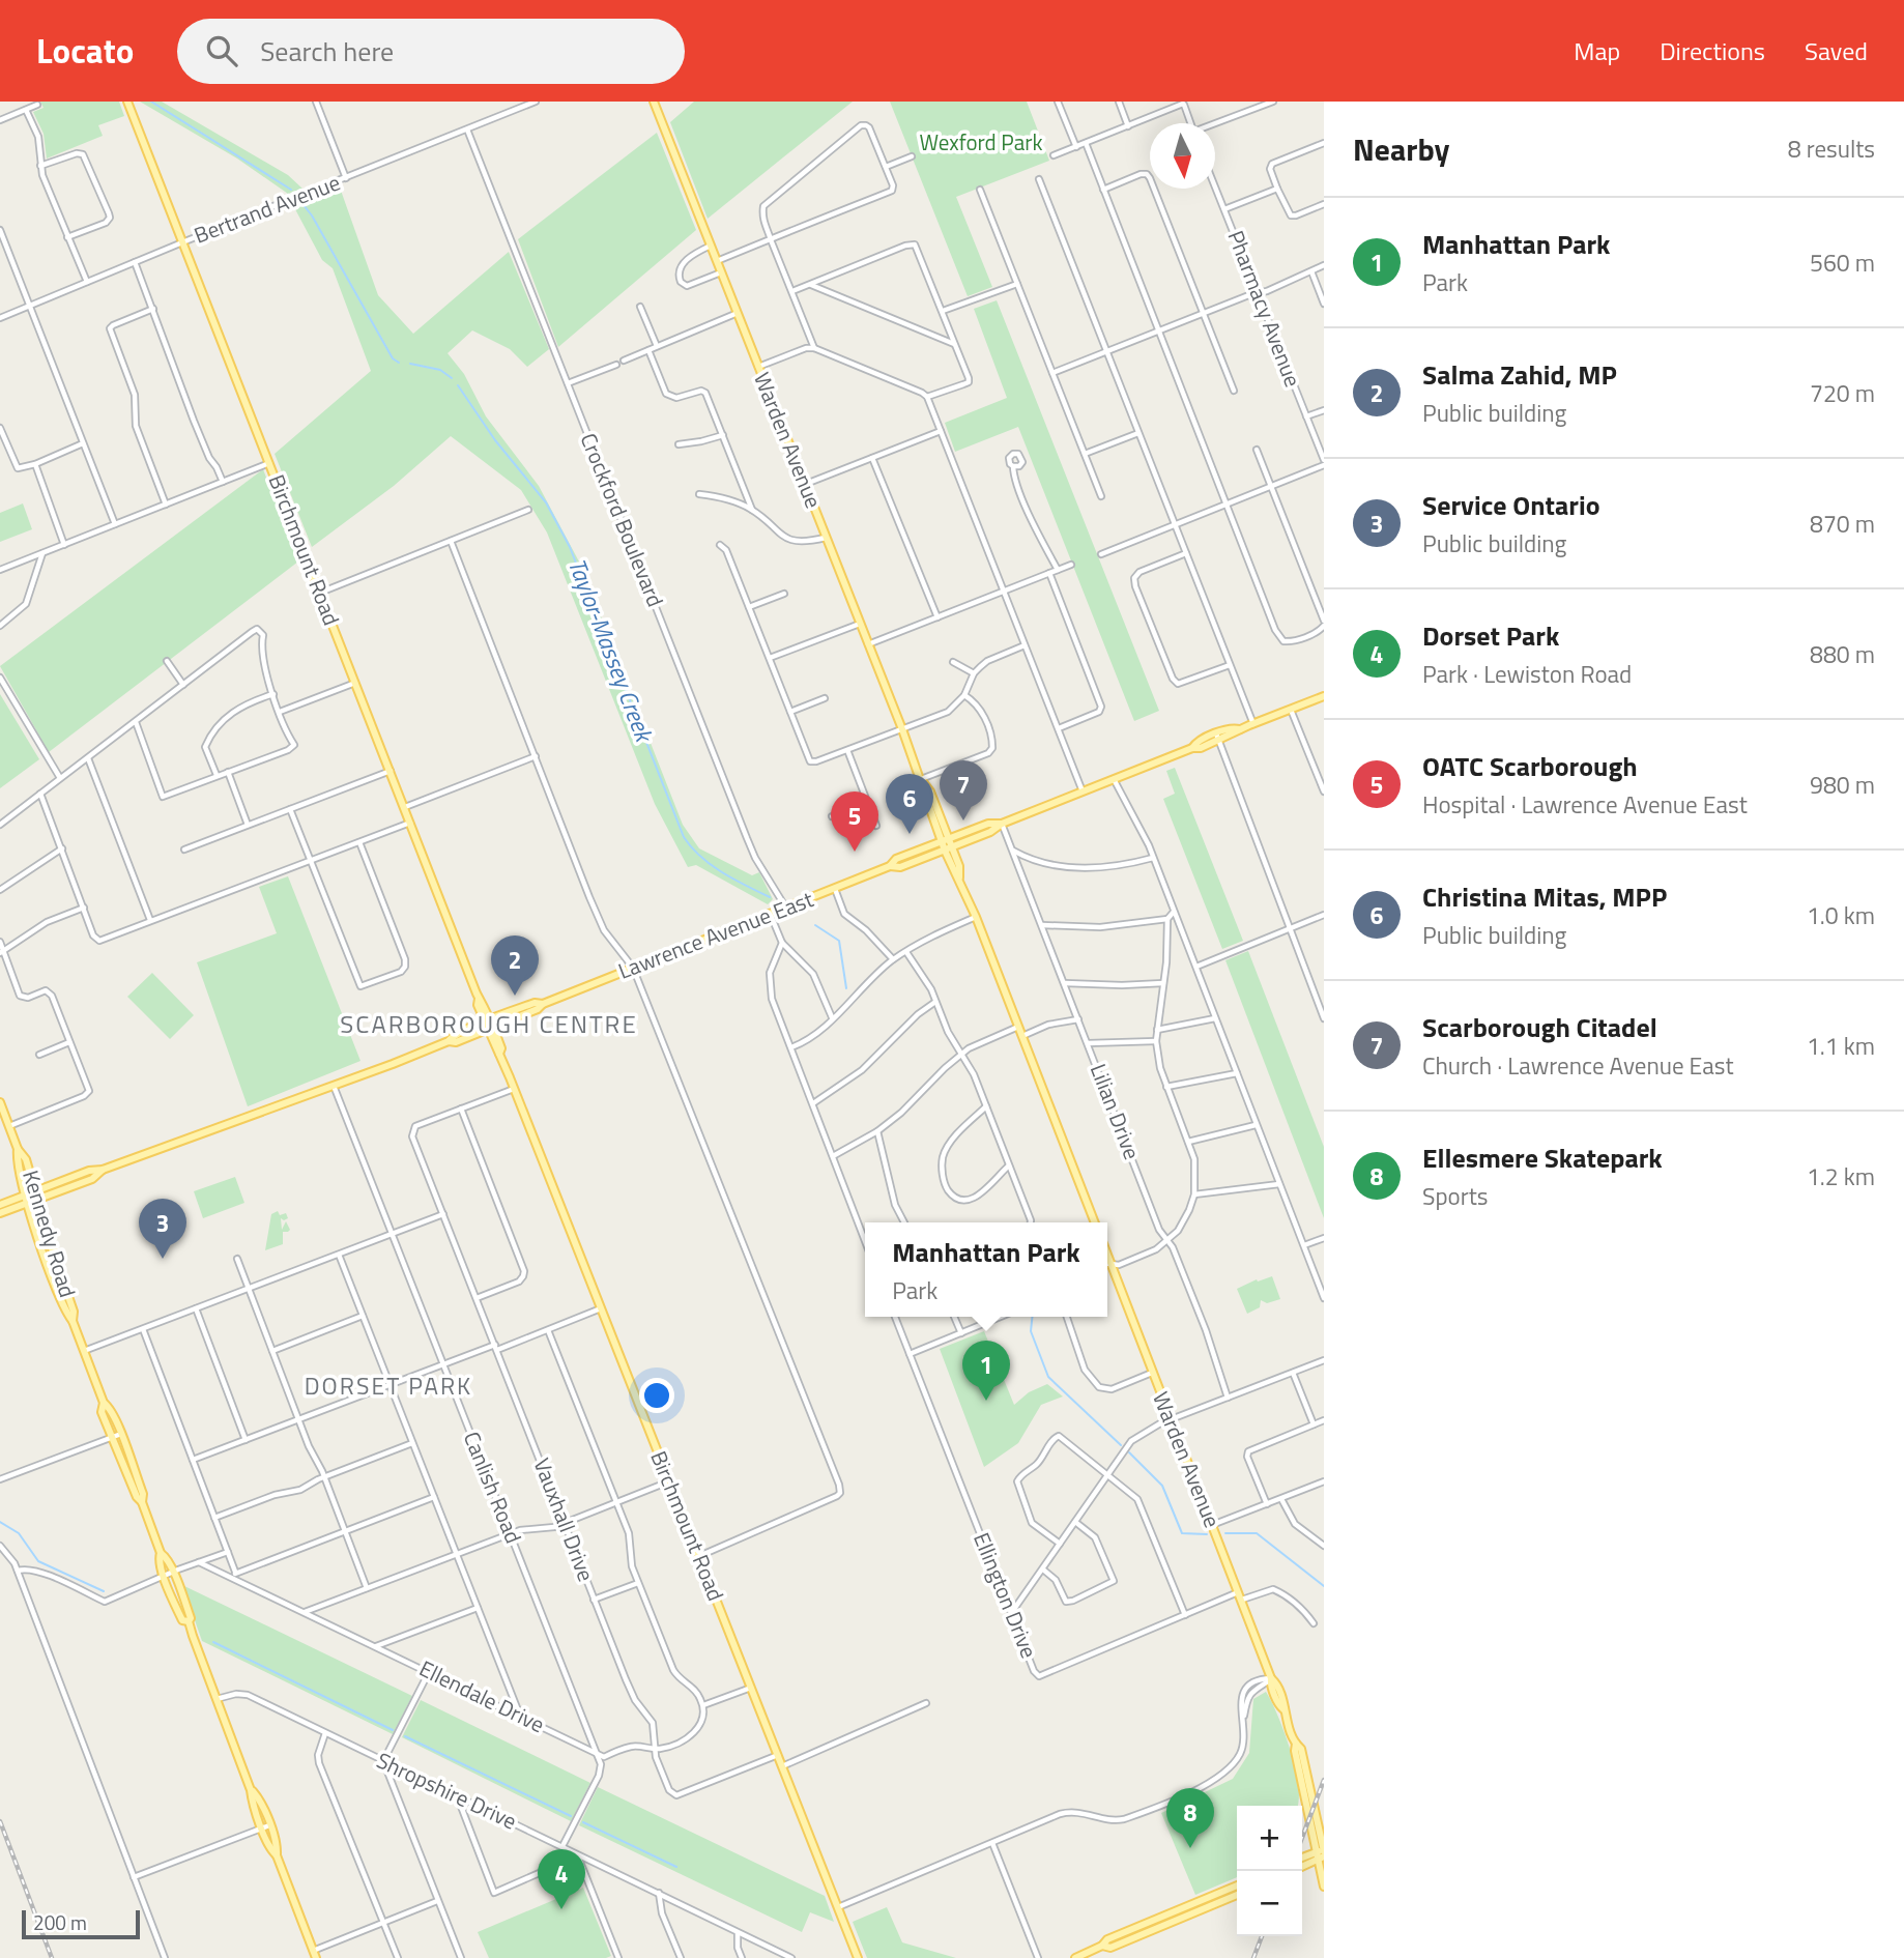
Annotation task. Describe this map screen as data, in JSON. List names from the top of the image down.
{
  "streets": {
    "main road": [
      "Warden Avenue",
      "Birchmount Road",
      "Lawrence Avenue East",
      "Kennedy Road"
    ],
    "street": [
      "Bertrand Avenue",
      "Pharmacy Avenue",
      "Crockford Boulevard",
      "Lilian Drive",
      "Canlish Road",
      "Vauxhall Drive",
      "Ellington Drive",
      "Ellendale Drive",
      "Shropshire Drive"
    ]
  },
  "crossings": [
    ["Bertrand Avenue", "Crockford Boulevard"],
    ["Bertrand Avenue", "Birchmount Road"],
    ["Warden Avenue", "Lawrence Avenue East"],
    ["Warden Avenue", "Ellington Drive"],
    ["Crockford Boulevard", "Lawrence Avenue East"],
    ["Birchmount Road", "Lawrence Avenue East"],
    ["Birchmount Road", "Vauxhall Drive"],
    ["Lawrence Avenue East", "Lilian Drive"],
    ["Lawrence Avenue East", "Kennedy Road"],
    ["Lawrence Avenue East", "Canlish Road"],
    ["Kennedy Road", "Shropshire Drive"],
    ["Canlish Road", "Ellendale Drive"],
    ["Canlish Road", "Shropshire Drive"]
  ],
  "districts": ["SCARBOROUGH CENTRE", "DORSET PARK"],
  "water": ["Taylor-Massey Creek"],
  "parks": ["Wexford Park"],
  "scale_bar": "200 m",
  "north": "bottom",
  "page": {
    "header": "Locato",
    "search": "Search here",
    "nav": ["Map", "Directions", "Saved"],
    "heading": ["Nearby", "8 results"],
    "list": [
      {
        "mark": "1",
        "name": "Manhattan Park",
        "note": "Park",
        "value": "560 m"
      },
      {
        "mark": "2",
        "name": "Salma Zahid, MP",
        "note": "Public building",
        "value": "720 m"
      },
      {
        "mark": "3",
        "name": "Service Ontario",
        "note": "Public building",
        "value": "870 m"
      },
      {
        "mark": "4",
        "name": "Dorset Park",
        "note": "Park · Lewiston Road",
        "value": "880 m"
      },
      {
        "mark": "5",
        "name": "OATC Scarborough",
        "note": "Hospital · Lawrence Avenue East",
        "value": "980 m"
      },
      {
        "mark": "6",
        "name": "Christina Mitas, MPP",
        "note": "Public building",
        "value": "1.0 km"
      },
      {
        "mark": "7",
        "name": "Scarborough Citadel",
        "note": "Church · Lawrence Avenue East",
        "value": "1.1 km"
      },
      {
        "mark": "8",
        "name": "Ellesmere Skatepark",
        "note": "Sports",
        "value": "1.2 km"
      }
    ],
    "pins": [
      "7",
      "6",
      "5",
      "2",
      "3",
      "1",
      "8",
      "4"
    ],
    "popup": ["Manhattan Park", "Park"],
    "map_buttons": ["+", "−"],
    "scale": "200 m"
  }
}
